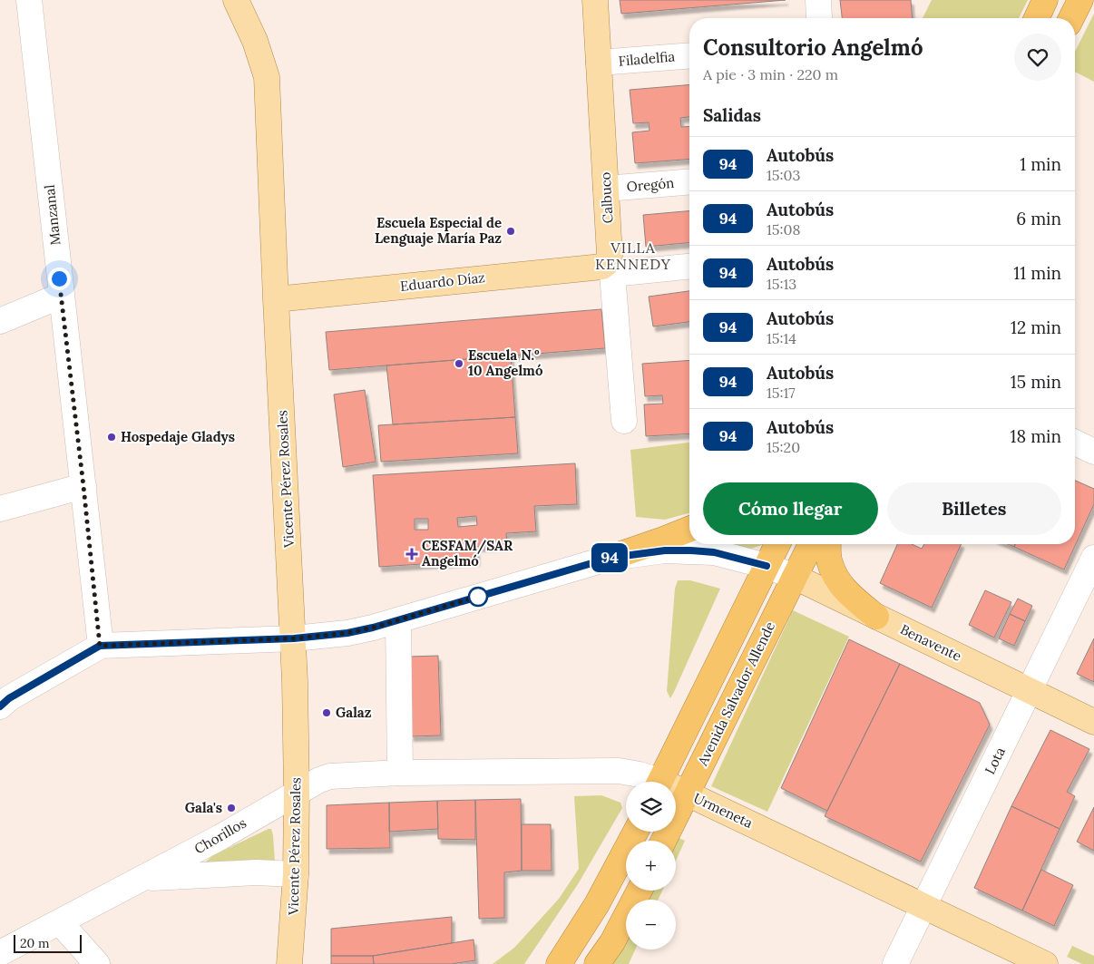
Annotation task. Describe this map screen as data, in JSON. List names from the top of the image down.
{
  "streets": {
    "highway": ["Avenida Salvador Allende"],
    "main road": [
      "Calbuco",
      "Eduardo Díaz",
      "Vicente Pérez Rosales",
      "Benavente",
      "Urmeneta"
    ],
    "street": [
      "Filadelfia",
      "Oregón",
      "Manzanal",
      "Lota",
      "Chorillos"
    ]
  },
  "crossings": [
    ["Filadelfia", "Calbuco"],
    ["Oregón", "Calbuco"],
    ["Calbuco", "Eduardo Díaz"],
    ["Manzanal", "Benavente"],
    ["Eduardo Díaz", "Vicente Pérez Rosales"],
    ["Vicente Pérez Rosales", "Benavente"],
    ["Vicente Pérez Rosales", "Urmeneta"],
    ["Vicente Pérez Rosales", "Chorillos"],
    ["Benavente", "Avenida Salvador Allende"],
    ["Benavente", "Lota"],
    ["Avenida Salvador Allende", "Urmeneta"],
    ["Lota", "Urmeneta"],
    ["Urmeneta", "Chorillos"]
  ],
  "districts": ["VILLA KENNEDY"],
  "places": {
    "other": [
      "Escuela Especial de Lenguaje María Paz",
      "Escuela N.º 10 Angelmó",
      "Hospedaje Gladys",
      "Galaz",
      "Gala's"
    ],
    "health": ["CESFAM/SAR Angelmó"]
  },
  "lines": ["bus line 94"],
  "scale_bar": "20 m",
  "page": {
    "on_map": "94",
    "heading": [
      ["Consultorio Angelmó", "A pie · 3 min · 220 m"],
      "Salidas"
    ],
    "list": [
      {
        "mark": "94",
        "name": "Autobús",
        "note": "15:03",
        "value": "1 min"
      },
      {
        "mark": "94",
        "name": "Autobús",
        "note": "15:08",
        "value": "6 min"
      },
      {
        "mark": "94",
        "name": "Autobús",
        "note": "15:13",
        "value": "11 min"
      },
      {
        "mark": "94",
        "name": "Autobús",
        "note": "15:14",
        "value": "12 min"
      },
      {
        "mark": "94",
        "name": "Autobús",
        "note": "15:17",
        "value": "15 min"
      },
      {
        "mark": "94",
        "name": "Autobús",
        "note": "15:20",
        "value": "18 min"
      }
    ],
    "buttons": ["Cómo llegar", "Billetes"],
    "map_buttons": ["+", "−"],
    "scale": "20 m"
  }
}
